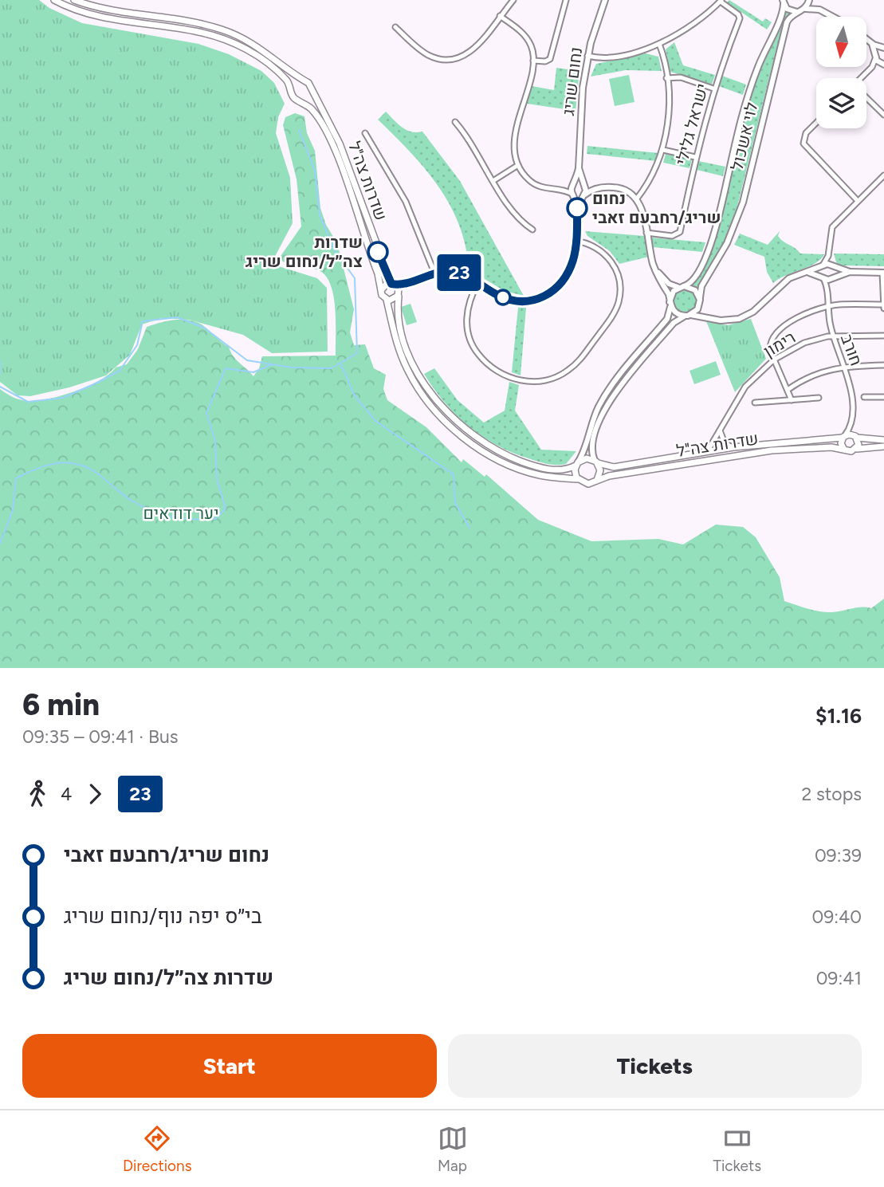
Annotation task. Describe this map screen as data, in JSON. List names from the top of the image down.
{
  "streets": {
    "main road": ["שדרות צה\"ל"],
    "street": [
      "נחום שריג",
      "ישראל גלילי",
      "לוי אשכול",
      "רימון",
      "חורב"
    ]
  },
  "crossings": [
    ["שדרות צה\"ל", "רימון"],
    ["שדרות צה\"ל", "חורב"],
    ["רימון", "חורב"]
  ],
  "parks": ["יער דודאים"],
  "places": ["נחום שריג/רחבעם זאבי", "שדרות צה״ל/נחום שריג"],
  "lines": ["bus line 23"],
  "north": "bottom",
  "page": {
    "on_map": "23",
    "heading": ["6 min", "09:35 – 09:41 · Bus", "$1.16"],
    "legs": ["4", "23", "2 stops"],
    "list": [
      {
        "name": "נחום שריג/רחבעם זאבי",
        "value": "09:39"
      },
      {
        "name": "בי״ס יפה נוף/נחום שריג",
        "value": "09:40"
      },
      {
        "name": "שדרות צה״ל/נחום שריג",
        "value": "09:41"
      }
    ],
    "buttons": ["Start", "Tickets"],
    "tabs": ["Directions", "Map", "Tickets"]
  }
}
